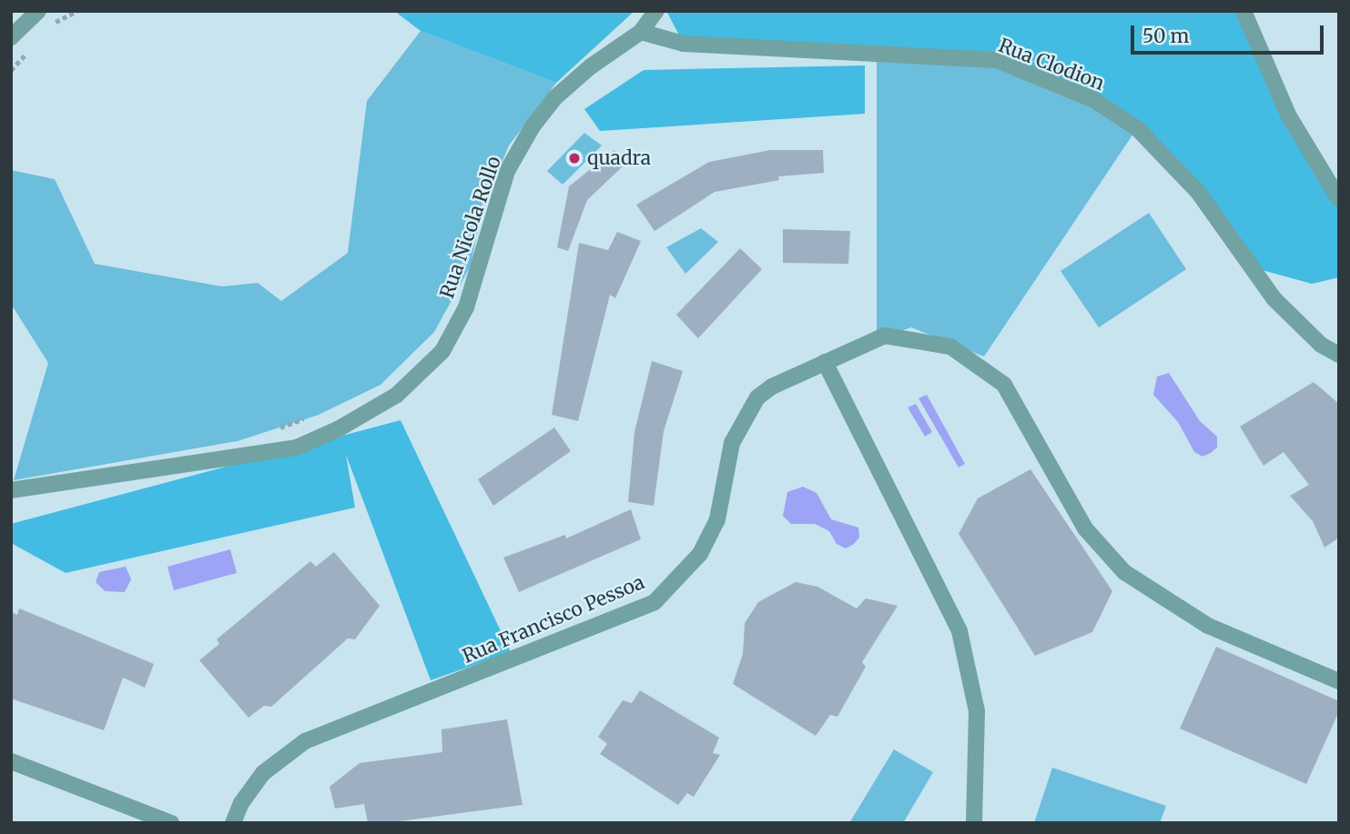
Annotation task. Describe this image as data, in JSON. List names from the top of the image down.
{
  "streets": {
    "street": ["Rua Clodion", "Rua Nicola Rollo", "Rua Francisco Pessoa"]
  },
  "crossings": [
    ["Rua Clodion", "Rua Nicola Rollo"]
  ],
  "places": ["quadra"],
  "scale_bar": "50 m"
}
